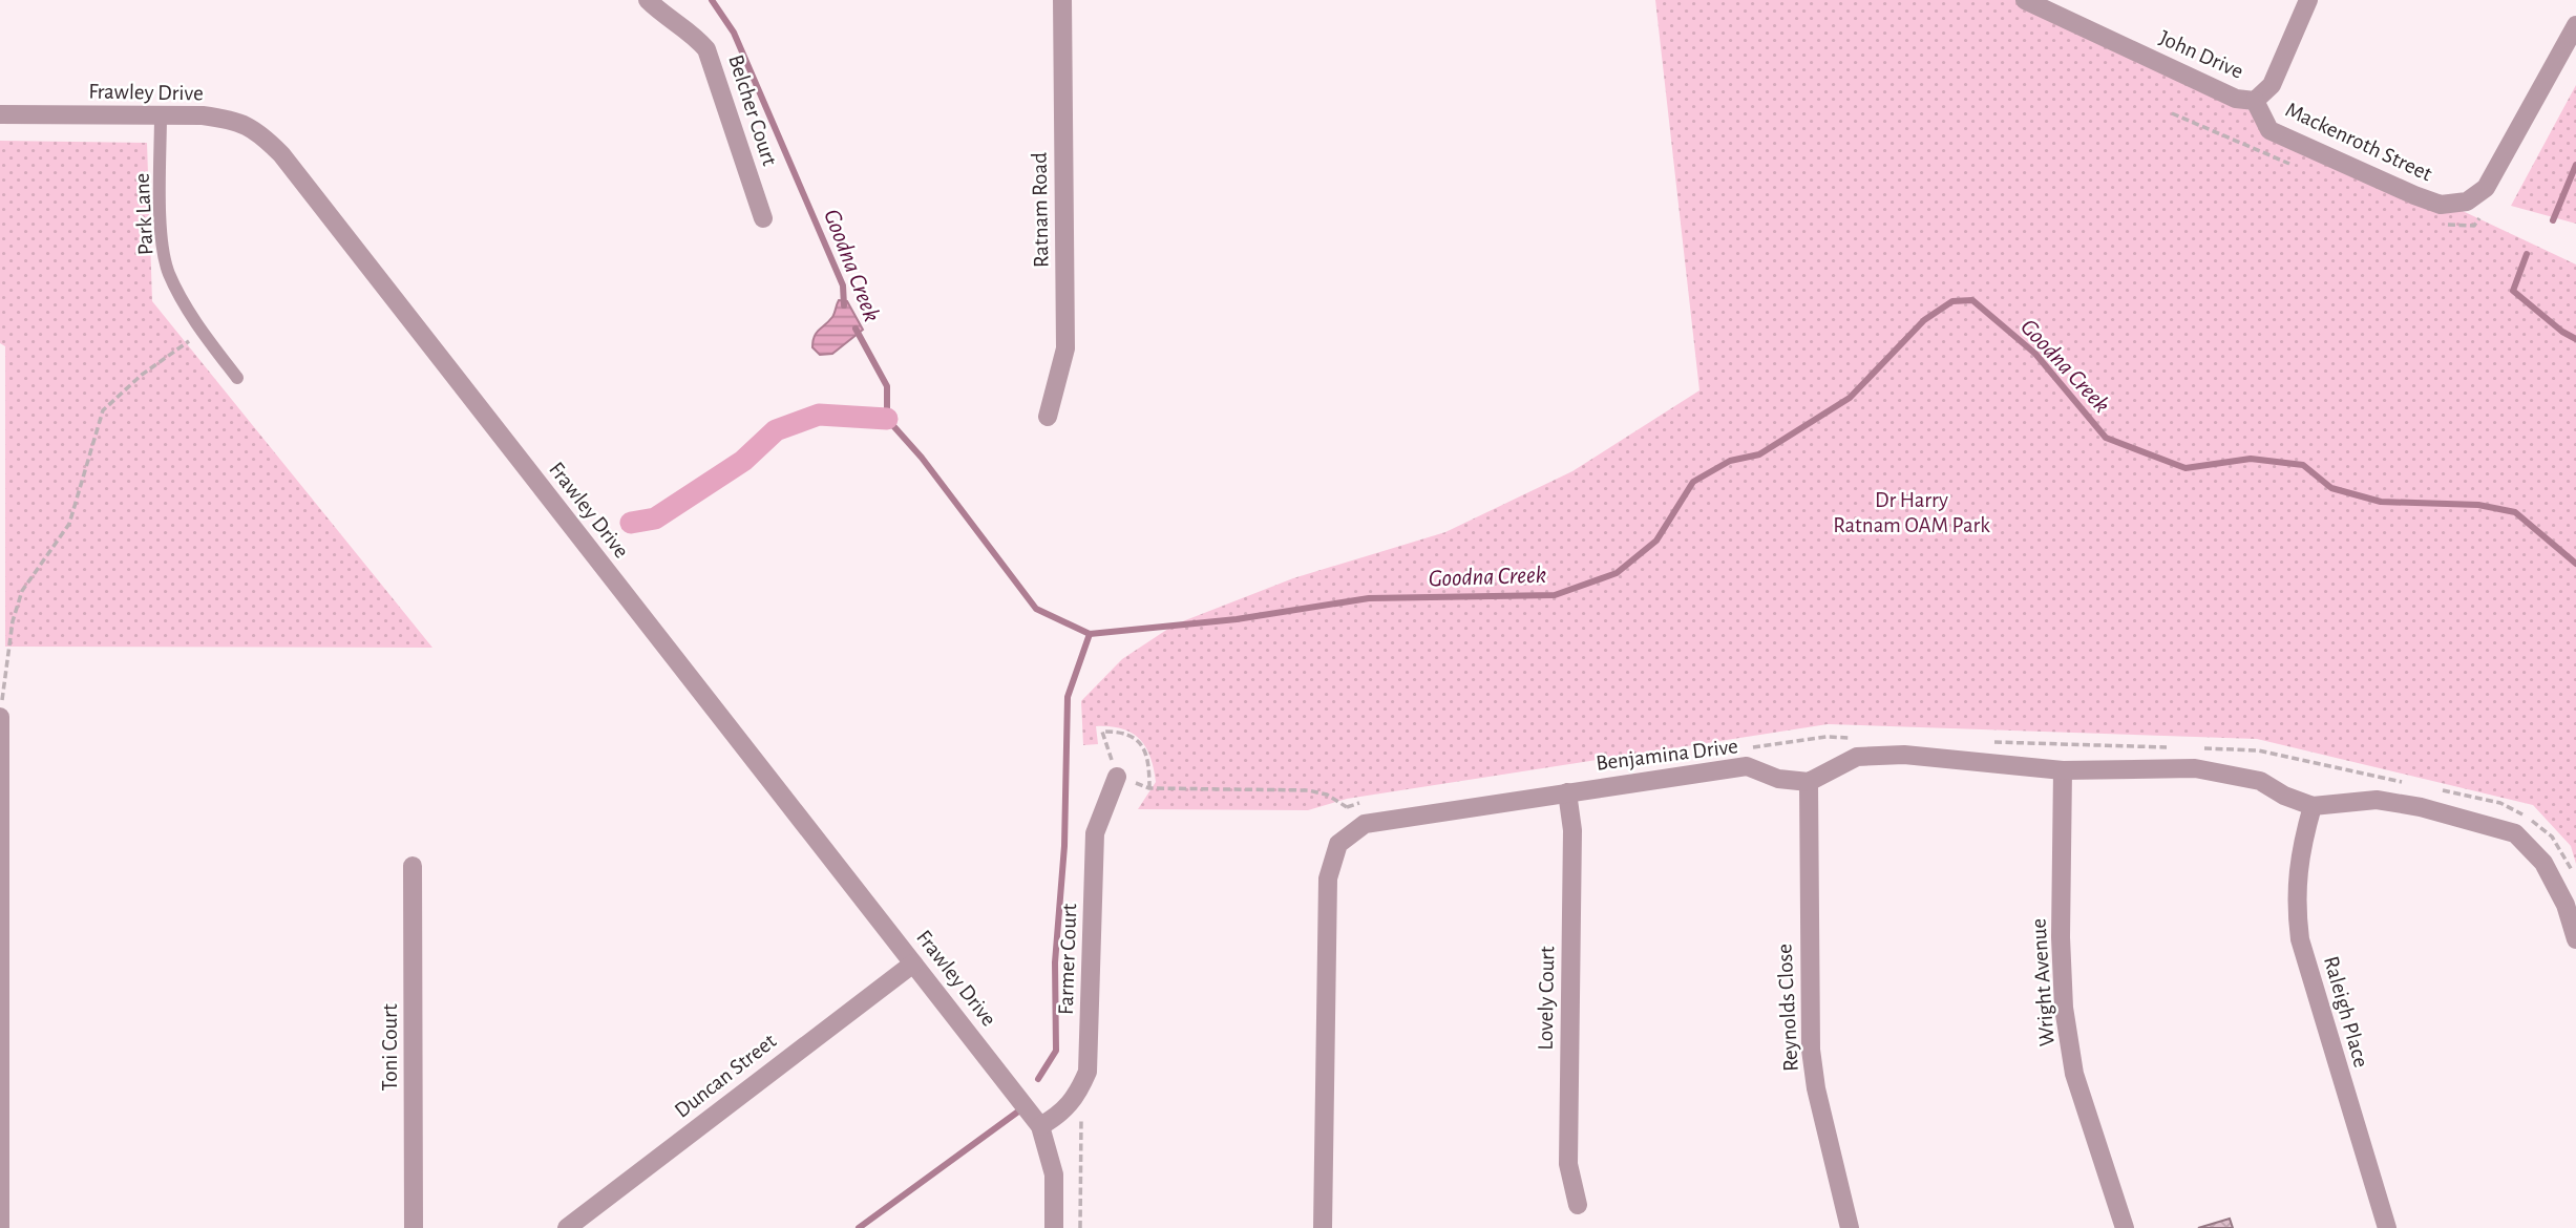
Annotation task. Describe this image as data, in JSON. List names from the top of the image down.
{
  "streets": {
    "street": [
      "John Drive",
      "Frawley Drive",
      "Belcher Court",
      "Mackenroth Street",
      "Ratnam Road",
      "Benjamina Drive",
      "Farmer Court",
      "Wright Avenue",
      "Lovely Court",
      "Reynolds Close",
      "Raleigh Place",
      "Toni Court",
      "Duncan Street"
    ],
    "lane": ["Park Lane"]
  },
  "crossings": [
    ["John Drive", "Mackenroth Street"],
    ["Frawley Drive", "Park Lane"],
    ["Frawley Drive", "Duncan Street"],
    ["Benjamina Drive", "Lovely Court"],
    ["Benjamina Drive", "Reynolds Close"]
  ],
  "water": ["Goodna Creek"],
  "parks": ["Dr Harry Ratnam OAM Park"]
}
